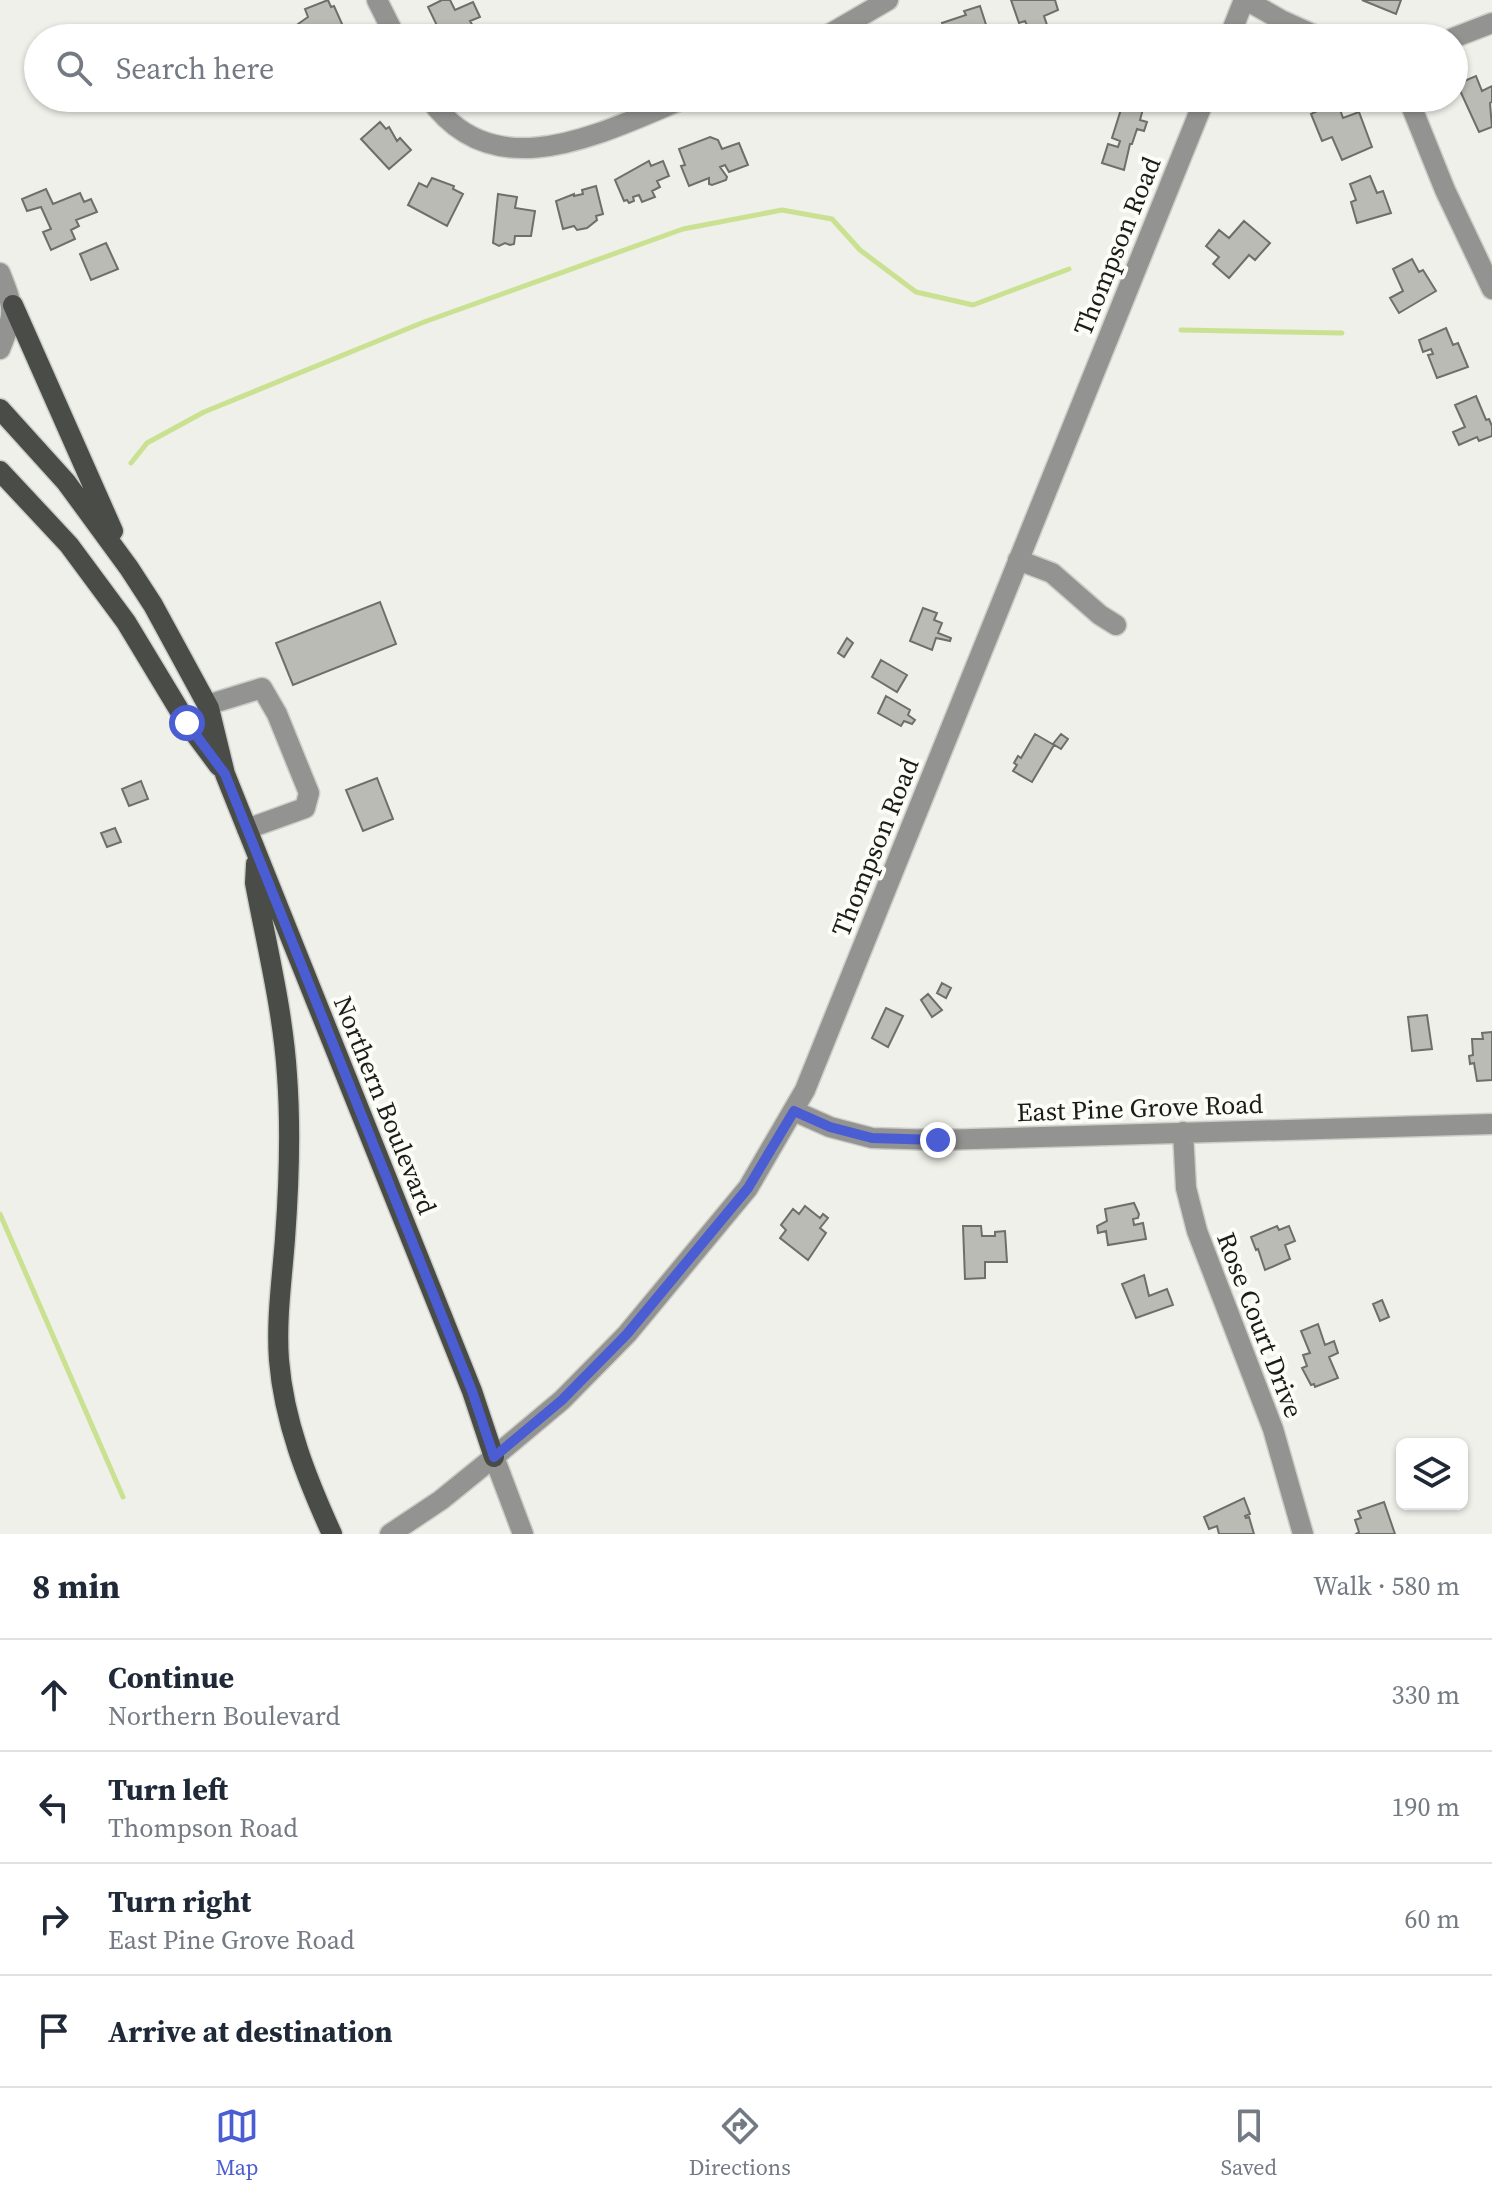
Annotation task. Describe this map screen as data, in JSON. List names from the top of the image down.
{
  "streets": {
    "main road": ["Northern Boulevard"],
    "street": ["Thompson Road", "East Pine Grove Road", "Rose Court Drive"]
  },
  "crossings": [
    ["Thompson Road", "Northern Boulevard"],
    ["Thompson Road", "East Pine Grove Road"],
    ["East Pine Grove Road", "Rose Court Drive"]
  ],
  "page": {
    "search": "Search here",
    "heading": ["8 min", "Walk · 580 m"],
    "list": [
      ["Continue", "Northern Boulevard", "330 m"],
      ["Turn left", "Thompson Road", "190 m"],
      ["Turn right", "East Pine Grove Road", "60 m"],
      "Arrive at destination"
    ],
    "nav": ["Map", "Directions", "Saved"]
  }
}
